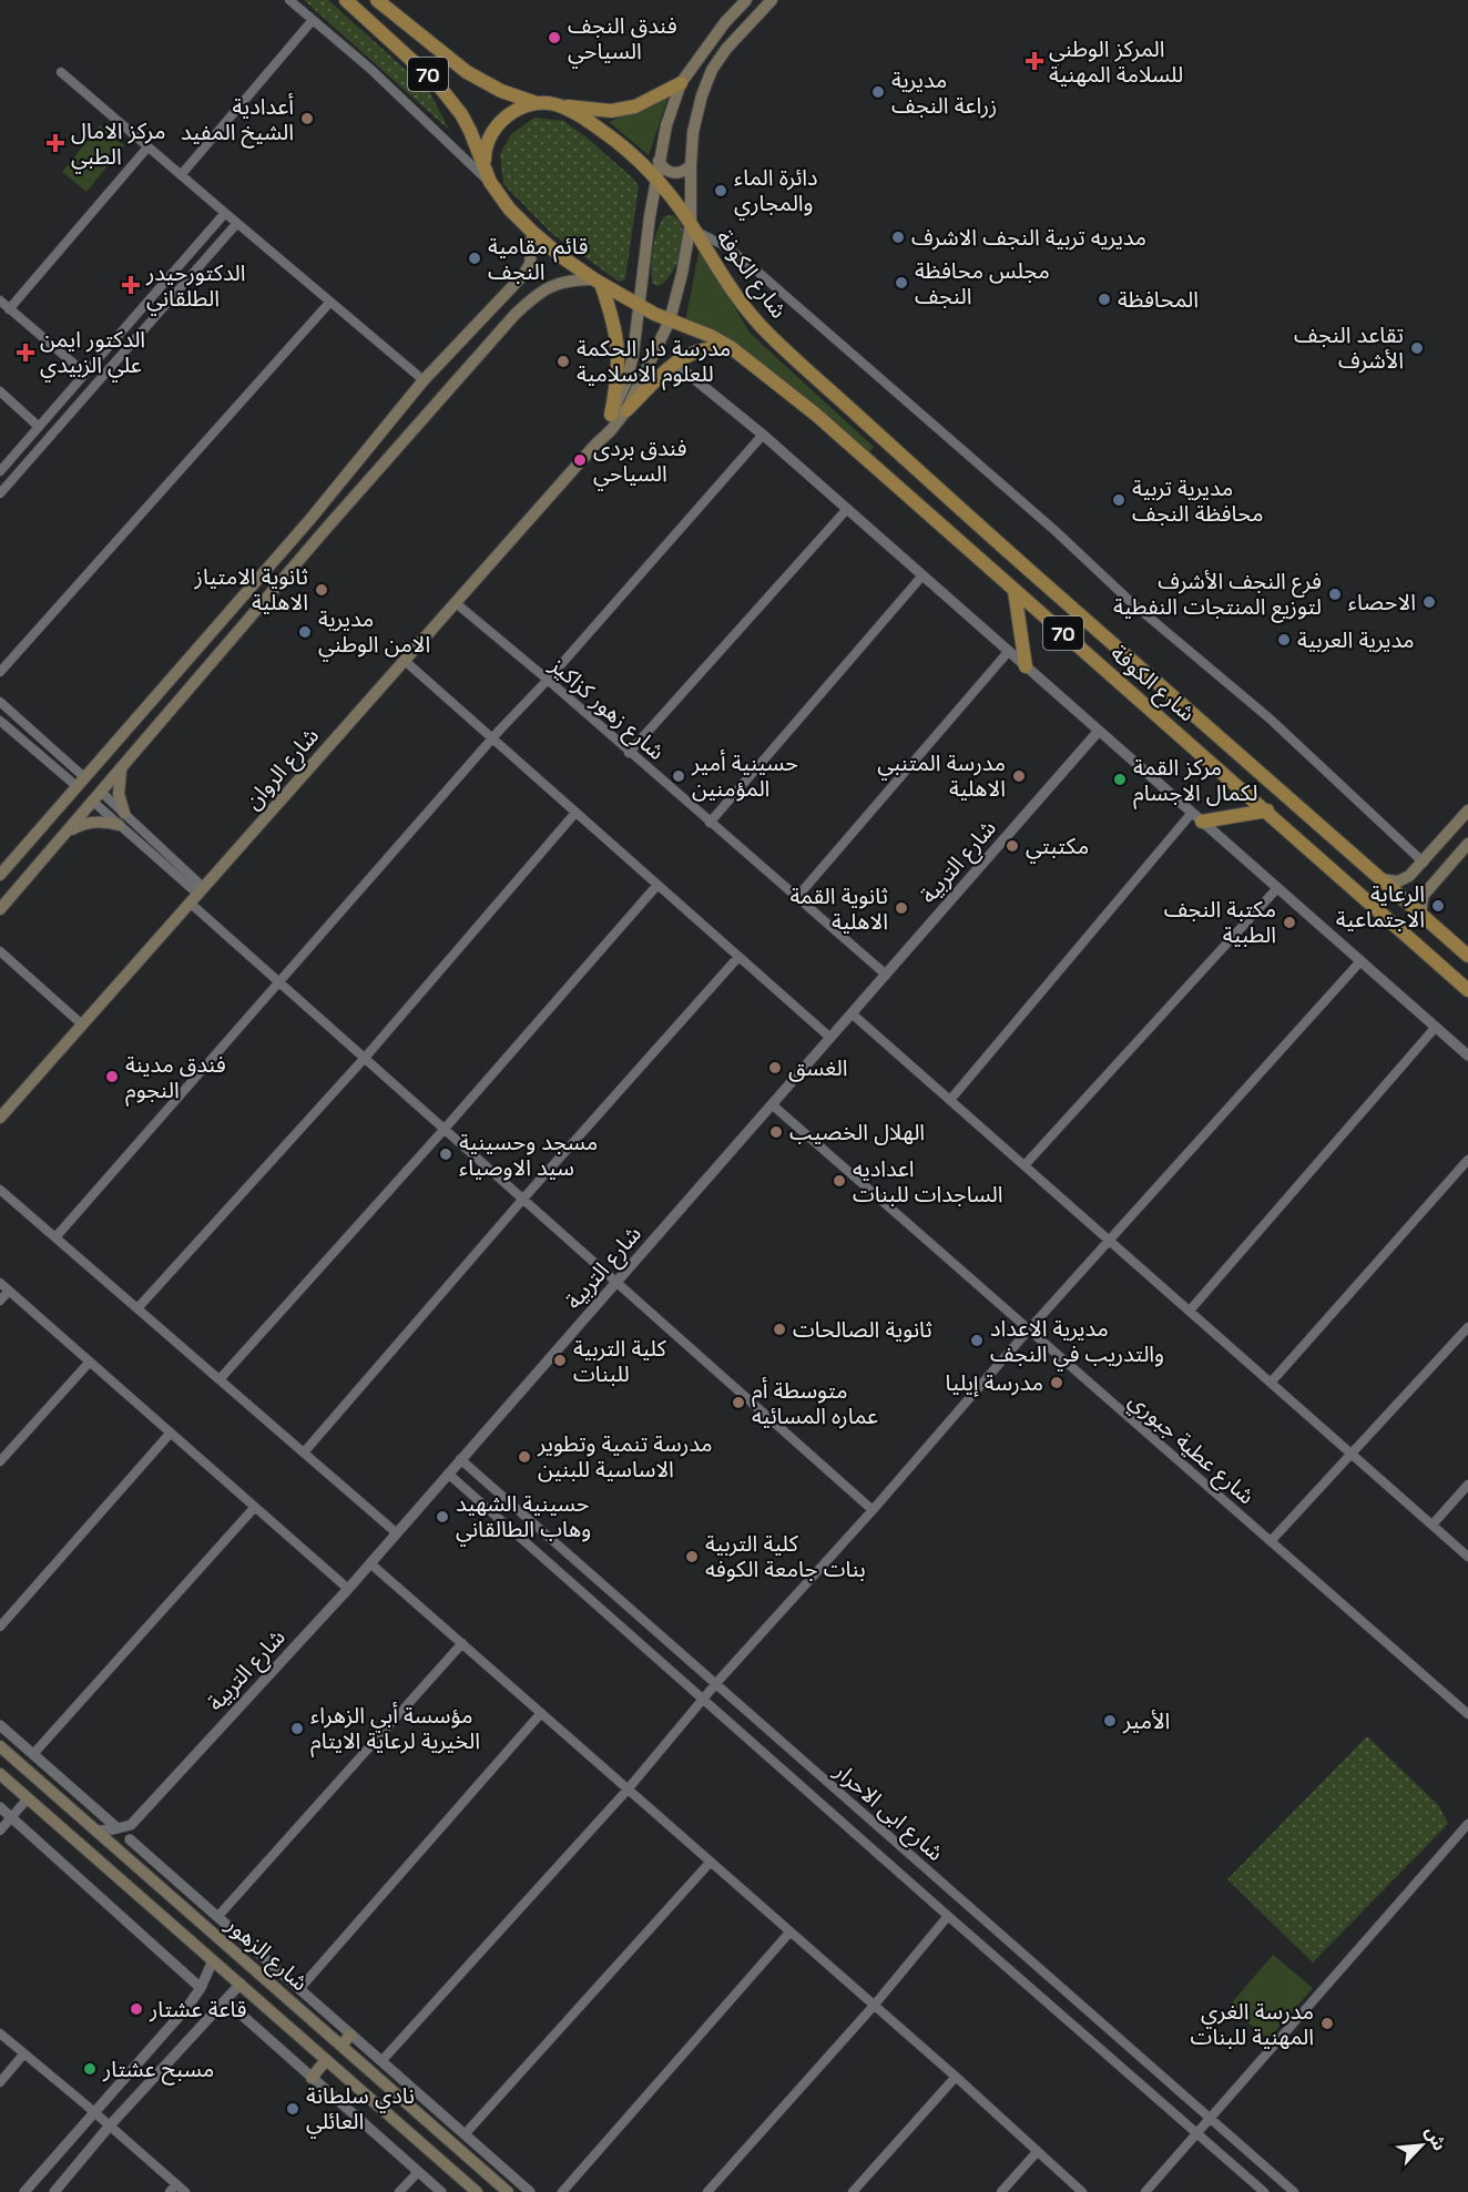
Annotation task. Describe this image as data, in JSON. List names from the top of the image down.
{
  "streets": {
    "highway": ["70", "شارع الكوفة"],
    "main road": ["شارع الروان", "شارع الزهور"],
    "street": [
      "شارع زهور كزاكيز",
      "شارع التربية",
      "شارع عطية جبوري",
      "شارع ابی الاحرار"
    ]
  },
  "crossings": [
    ["70", "شارع الكوفة"],
    ["70", "شارع الروان"],
    ["شارع الكوفة", "شارع الروان"],
    ["شارع زهور كزاكيز", "شارع الروان"],
    ["شارع زهور كزاكيز", "شارع التربية"],
    ["شارع التربية", "شارع عطية جبوري"],
    ["شارع التربية", "شارع ابی الاحرار"]
  ],
  "places": {
    "other": [
      "فندق النجف السياحي",
      "مديرية زراعة النجف",
      "أعدادية الشيخ المفيد",
      "دائرة الماء والمجاري",
      "مديريه تربية النجف الاشرف",
      "قائم مقامية النجف",
      "مجلس محافظة النجف",
      "المحافظة",
      "تقاعد النجف الأشرف",
      "مدرسة دار الحكمة للعلوم الاسلامية",
      "فندق بردى السياحي",
      "مديرية تربية محافظة النجف",
      "ثانوية الامتياز الاهلية",
      "فرع النجف الأشرف لتوزيع المنتجات النفطية",
      "الاحصاء",
      "مديرية الامن الوطني",
      "مديرية العربية",
      "حسينية أمير المؤمنين",
      "مدرسة المتنبي الاهلية",
      "مركز القمة لكمال الاجسام",
      "مكتبتي",
      "الرعاية الاجتماعية",
      "ثانوية القمة الاهلية",
      "مكتبة النجف الطبية",
      "الغسق",
      "فندق مدينة النجوم",
      "الهلال الخصيب",
      "مسجد وحسينية سيد الاوصياء",
      "اعداديه الساجدات للبنات",
      "ثانوية الصالحات",
      "مديرية الاعداد والتدريب في النجف",
      "كلية التربية للبنات",
      "مدرسة إيليا",
      "متوسطة أم عماره المسائيه",
      "مدرسة تنمية وتطوير الاساسية للبنين",
      "حسينية الشهيد وهاب الطالقاني",
      "كلية التربية بنات جامعة الكوفه",
      "الأمير",
      "مؤسسة أبي الزهراء الخيرية لرعاية الايتام",
      "قاعة عشتار",
      "مدرسة الغري المهنية للبنات",
      "مسبح عشتار",
      "نادي سلطانة العائلي"
    ],
    "health": [
      "المركز الوطني للسلامة المهنية",
      "مركز الامال الطبي",
      "الدكتورحيدر الطلقاني",
      "الدكتور ايمن علي الزبيدي"
    ]
  },
  "north": "top right"
}
